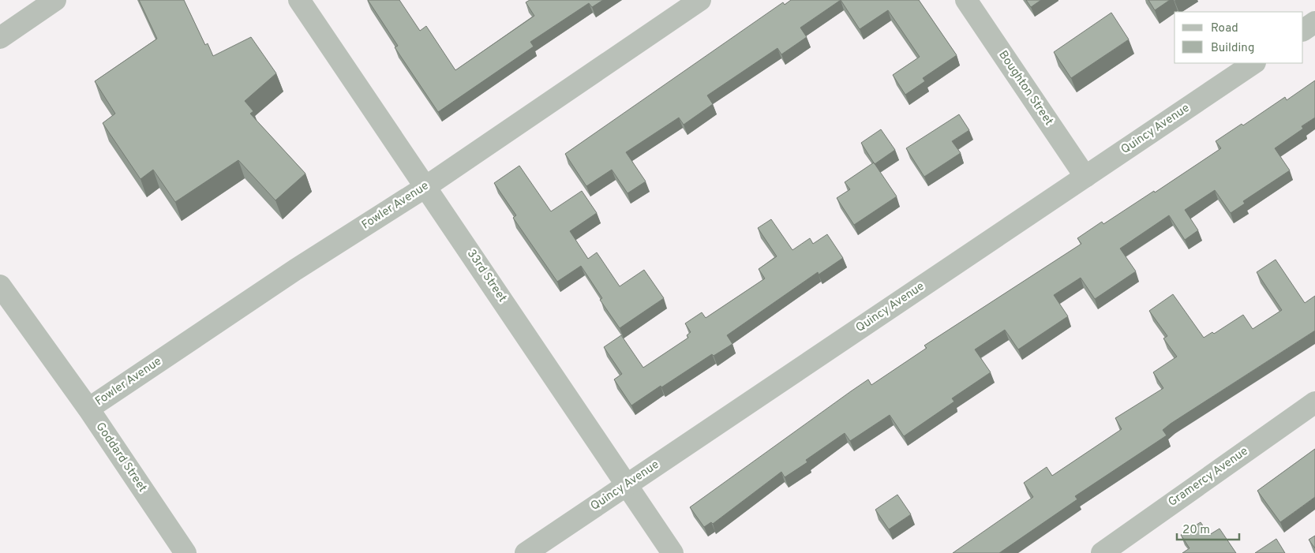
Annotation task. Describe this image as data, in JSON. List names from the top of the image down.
{
  "streets": {
    "street": [
      "Boughton Street",
      "Quincy Avenue",
      "Fowler Avenue",
      "33rd Street",
      "Goddard Street",
      "Gramercy Avenue"
    ]
  },
  "crossings": [
    ["Boughton Street", "Quincy Avenue"],
    ["Quincy Avenue", "33rd Street"],
    ["Fowler Avenue", "33rd Street"],
    ["Fowler Avenue", "Goddard Street"]
  ],
  "legend": ["Road", "Building"],
  "scale_bar": "20 m"
}
